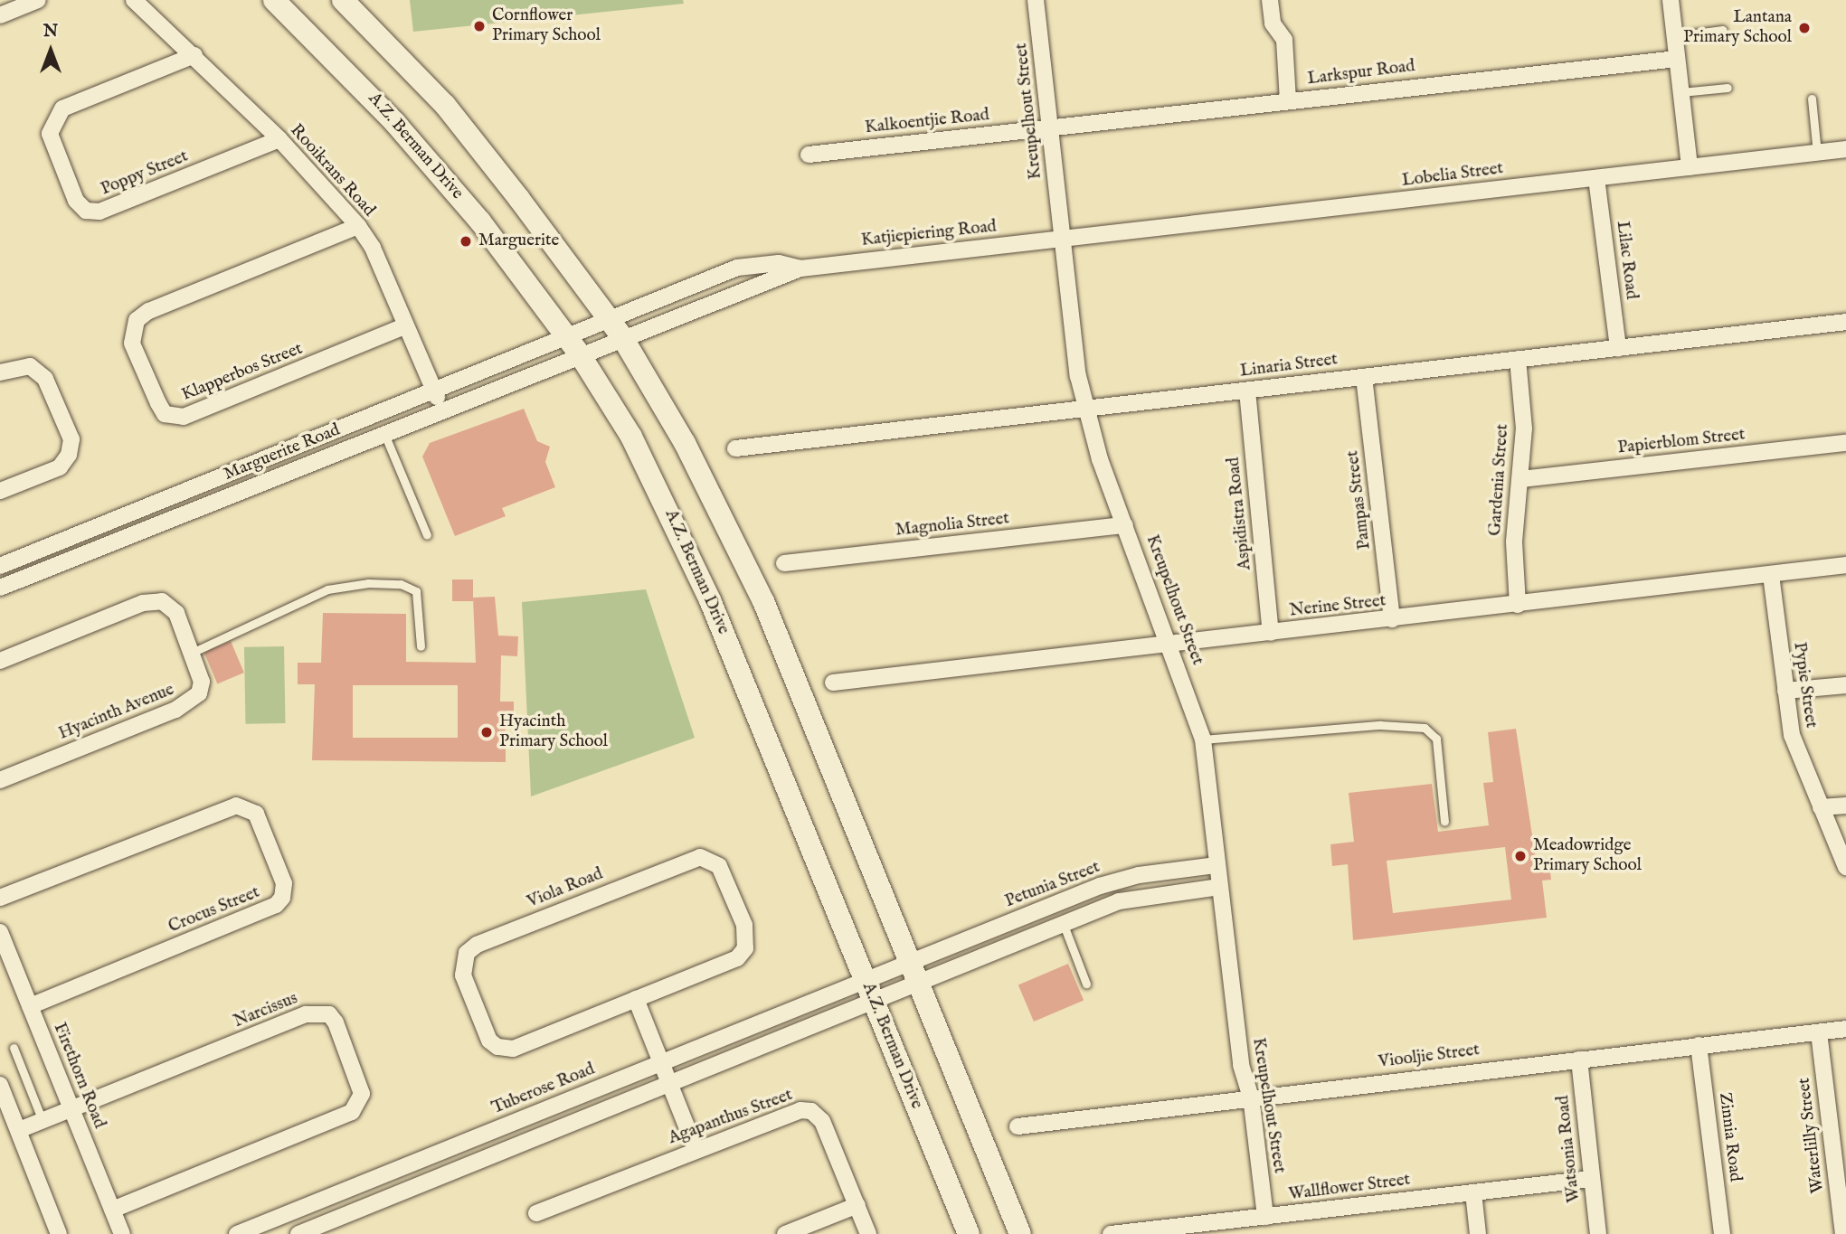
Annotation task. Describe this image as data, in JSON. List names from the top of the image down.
{
  "streets": {
    "main road": ["A.Z. Berman Drive"],
    "street": [
      "Larkspur Road",
      "Kreupelhout Street",
      "Kalkoentjie Road",
      "Rooikrans Road",
      "Poppy Street",
      "Lobelia Street",
      "Katjiepiering Road",
      "Lilac Road",
      "Linaria Street",
      "Klapperbos Street",
      "Papierblom Street",
      "Marguerite Road",
      "Gardenia Street",
      "Pampas Street",
      "Aspidistra Road",
      "Magnolia Street",
      "Nerine Street",
      "Pypie Street",
      "Hyacinth Avenue",
      "Petunia Street",
      "Viola Road",
      "Crocus Street",
      "Narcissus",
      "Viooljie Street",
      "Firethorn Road",
      "Tuberose Road",
      "Agapanthus Street",
      "Waterlilly Street",
      "Zinnia Road",
      "Watsonia Road",
      "Wallflower Street"
    ]
  },
  "crossings": [
    ["Larkspur Road", "Kreupelhout Street"],
    ["Larkspur Road", "Kalkoentjie Road"],
    ["Kreupelhout Street", "Kalkoentjie Road"],
    ["Kreupelhout Street", "Lobelia Street"],
    ["Kreupelhout Street", "Katjiepiering Road"],
    ["Kreupelhout Street", "Linaria Street"],
    ["Kreupelhout Street", "Magnolia Street"],
    ["Kreupelhout Street", "Nerine Street"],
    ["Kreupelhout Street", "Petunia Street"],
    ["Kreupelhout Street", "Viooljie Street"],
    ["Kreupelhout Street", "Wallflower Street"],
    ["A.Z. Berman Drive", "Marguerite Road"],
    ["A.Z. Berman Drive", "Petunia Street"],
    ["A.Z. Berman Drive", "Tuberose Road"],
    ["Rooikrans Road", "Poppy Street"],
    ["Rooikrans Road", "Klapperbos Street"],
    ["Rooikrans Road", "Marguerite Road"],
    ["Lobelia Street", "Katjiepiering Road"],
    ["Lobelia Street", "Lilac Road"],
    ["Katjiepiering Road", "Marguerite Road"],
    ["Lilac Road", "Linaria Street"],
    ["Linaria Street", "Gardenia Street"],
    ["Linaria Street", "Pampas Street"],
    ["Linaria Street", "Aspidistra Road"],
    ["Papierblom Street", "Gardenia Street"],
    ["Gardenia Street", "Nerine Street"],
    ["Pampas Street", "Nerine Street"],
    ["Aspidistra Road", "Nerine Street"],
    ["Nerine Street", "Pypie Street"],
    ["Petunia Street", "Tuberose Road"],
    ["Crocus Street", "Firethorn Road"],
    ["Narcissus", "Firethorn Road"],
    ["Viooljie Street", "Waterlilly Street"],
    ["Viooljie Street", "Zinnia Road"],
    ["Viooljie Street", "Watsonia Road"],
    ["Watsonia Road", "Wallflower Street"]
  ],
  "places": [
    "Cornflower Primary School",
    "Lantana Primary School",
    "Marguerite",
    "Hyacinth Primary School",
    "Meadowridge Primary School"
  ],
  "north": "top"
}
